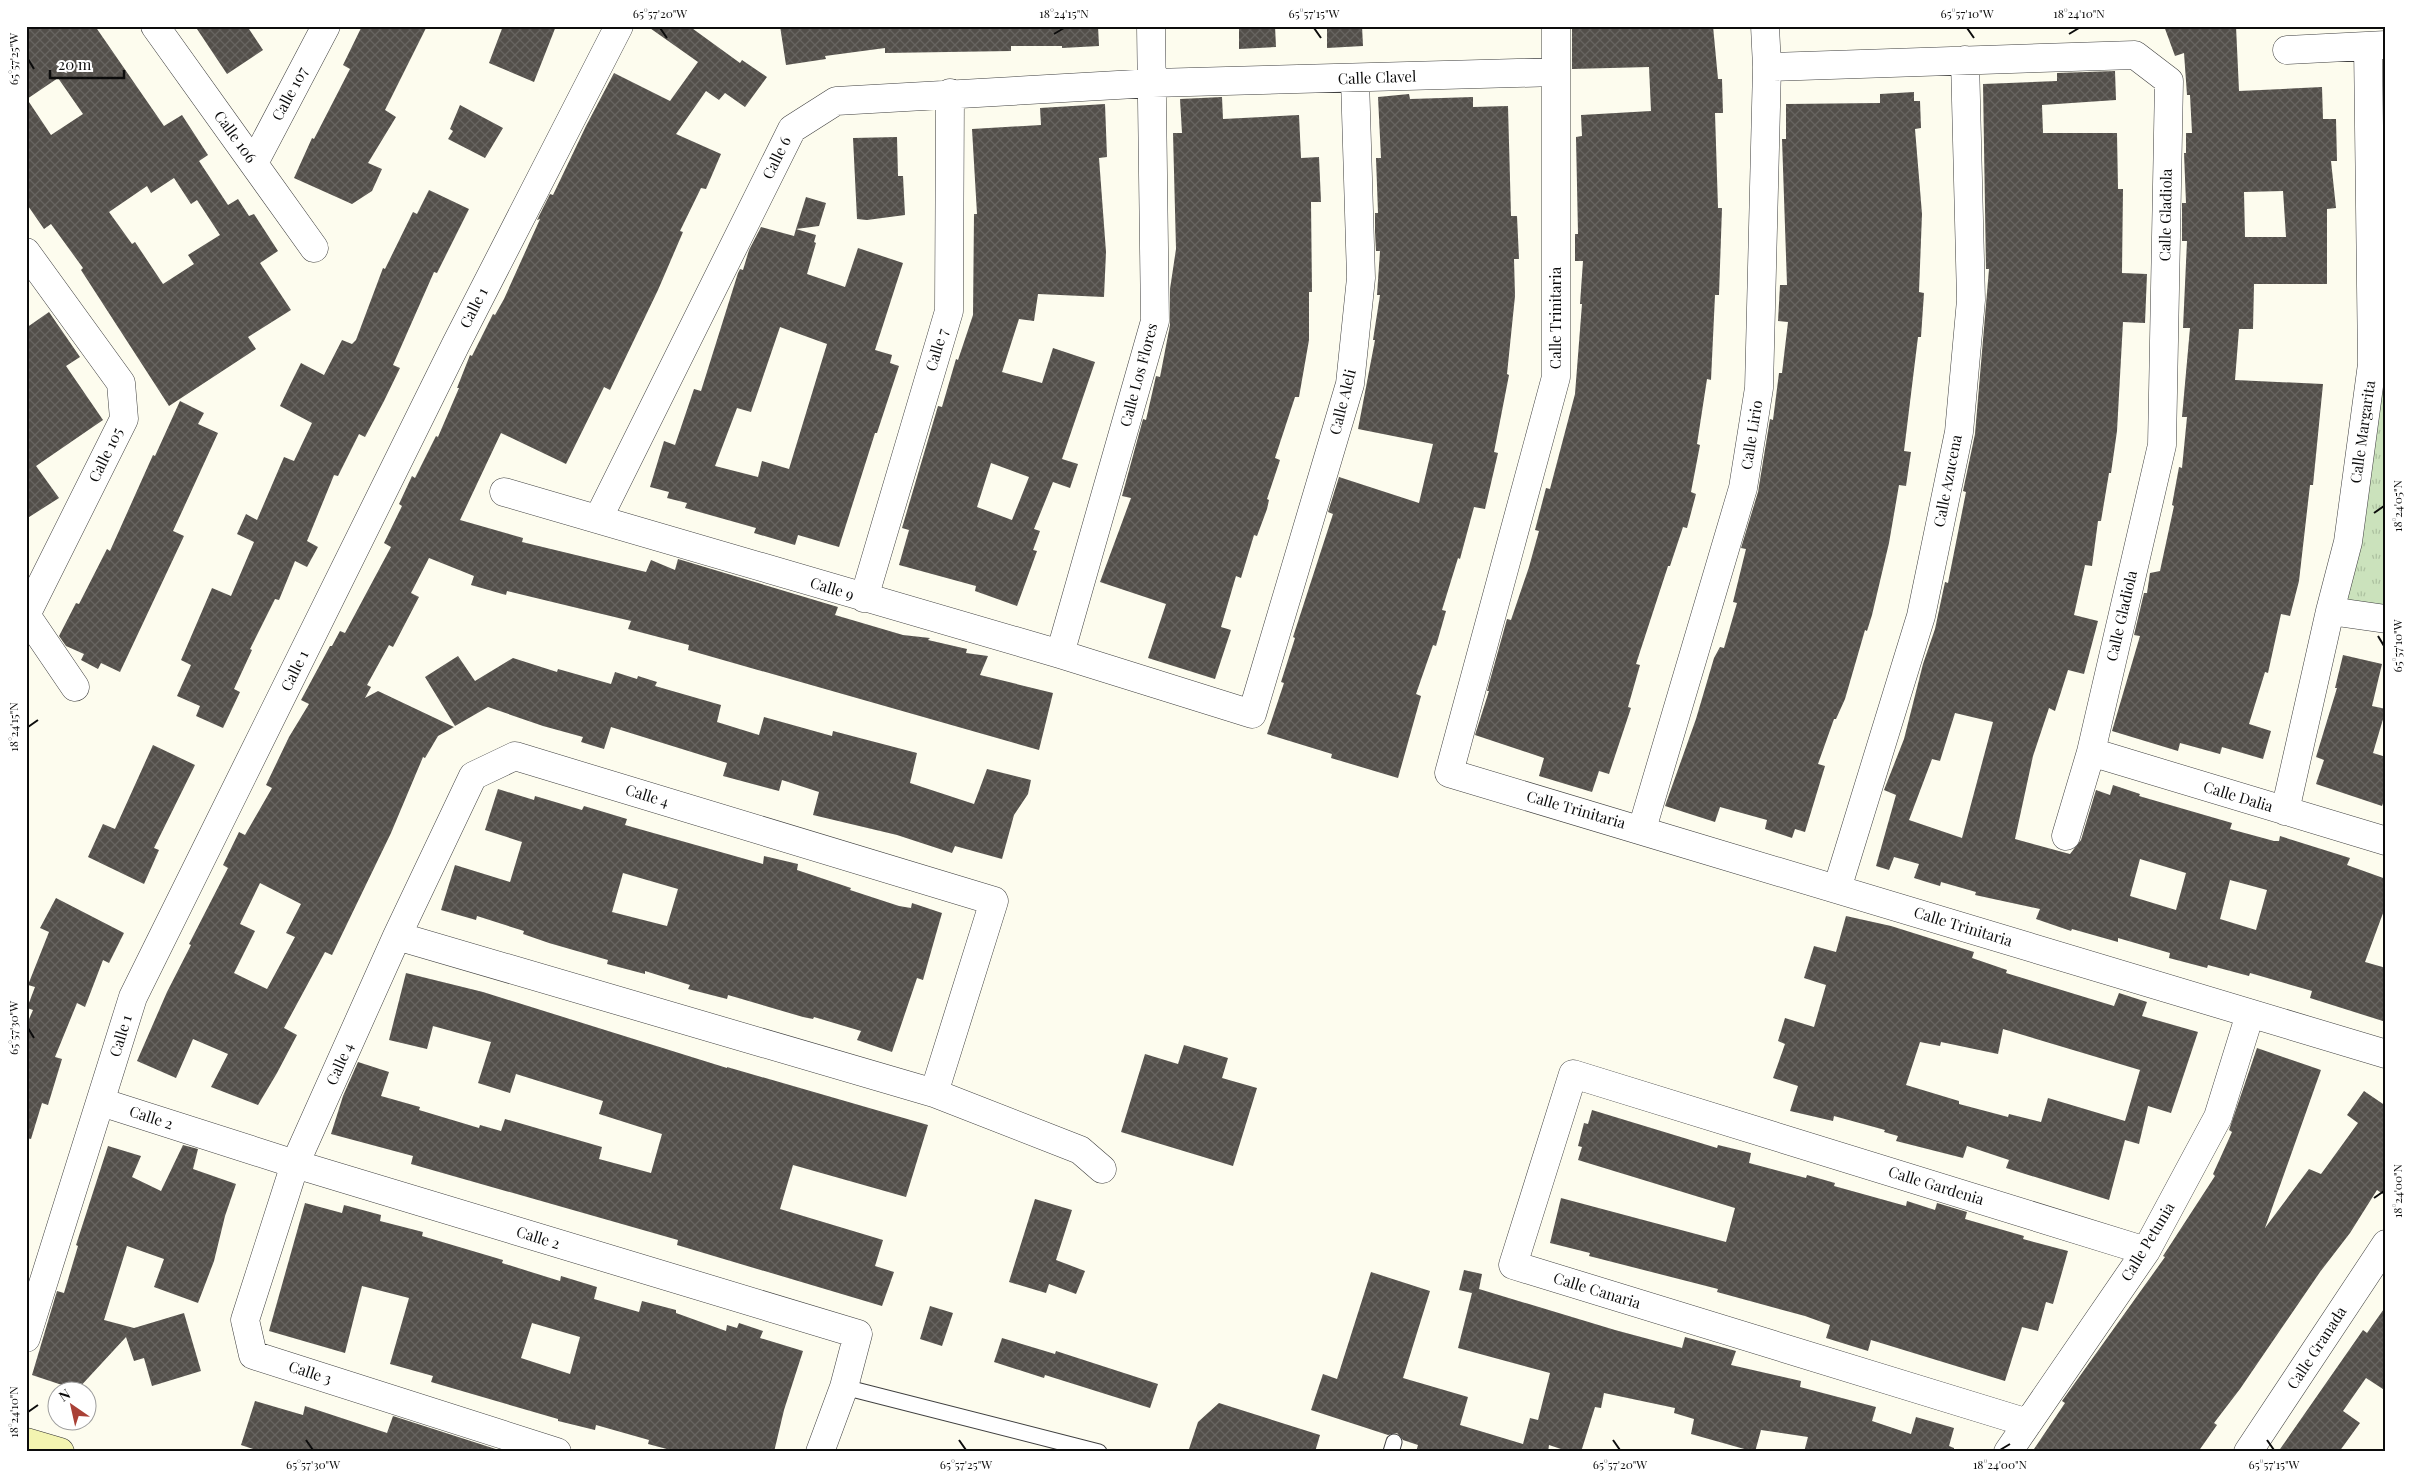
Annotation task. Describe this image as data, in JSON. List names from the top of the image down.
{
  "streets": {
    "street": [
      "Calle Clavel",
      "Calle 107",
      "Calle 106",
      "Calle 6",
      "Calle Gladiola",
      "Calle 1",
      "Calle Trinitaria",
      "Calle 7",
      "Calle Los Flores",
      "Calle Aleli",
      "Calle Margarita",
      "Calle Lirio",
      "Calle 105",
      "Calle Azucena",
      "Calle 9",
      "Calle 4",
      "Calle Dalia",
      "Calle 2",
      "Calle Gardenia",
      "Calle Petunia",
      "Calle Canaria",
      "Calle Granada",
      "Calle 3"
    ]
  },
  "crossings": [
    ["Calle Clavel", "Calle 6"],
    ["Calle Clavel", "Calle Trinitaria"],
    ["Calle Clavel", "Calle Los Flores"],
    ["Calle Clavel", "Calle Aleli"],
    ["Calle 107", "Calle 106"],
    ["Calle 6", "Calle 7"],
    ["Calle 6", "Calle Los Flores"],
    ["Calle 6", "Calle 9"],
    ["Calle Gladiola", "Calle Lirio"],
    ["Calle Gladiola", "Calle Azucena"],
    ["Calle Gladiola", "Calle Dalia"],
    ["Calle 1", "Calle 2"],
    ["Calle Trinitaria", "Calle Lirio"],
    ["Calle Trinitaria", "Calle Azucena"],
    ["Calle Trinitaria", "Calle Petunia"],
    ["Calle 7", "Calle 9"],
    ["Calle Los Flores", "Calle 9"],
    ["Calle Aleli", "Calle 9"],
    ["Calle Margarita", "Calle Dalia"],
    ["Calle 4", "Calle 2"],
    ["Calle 4", "Calle 3"],
    ["Calle 2", "Calle 3"],
    ["Calle Gardenia", "Calle Petunia"],
    ["Calle Gardenia", "Calle Canaria"],
    ["Calle Petunia", "Calle Canaria"]
  ],
  "scale_bar": "20 m",
  "north": "top left",
  "coordinates": [
    "65°57'20\"W",
    "18°24'15\"N",
    "65°57'15\"W",
    "65°57'10\"W",
    "18°24'10\"N",
    "65°57'25\"W",
    "18°24'05\"N",
    "65°57'30\"W",
    "18°24'00\"N"
  ]
}
